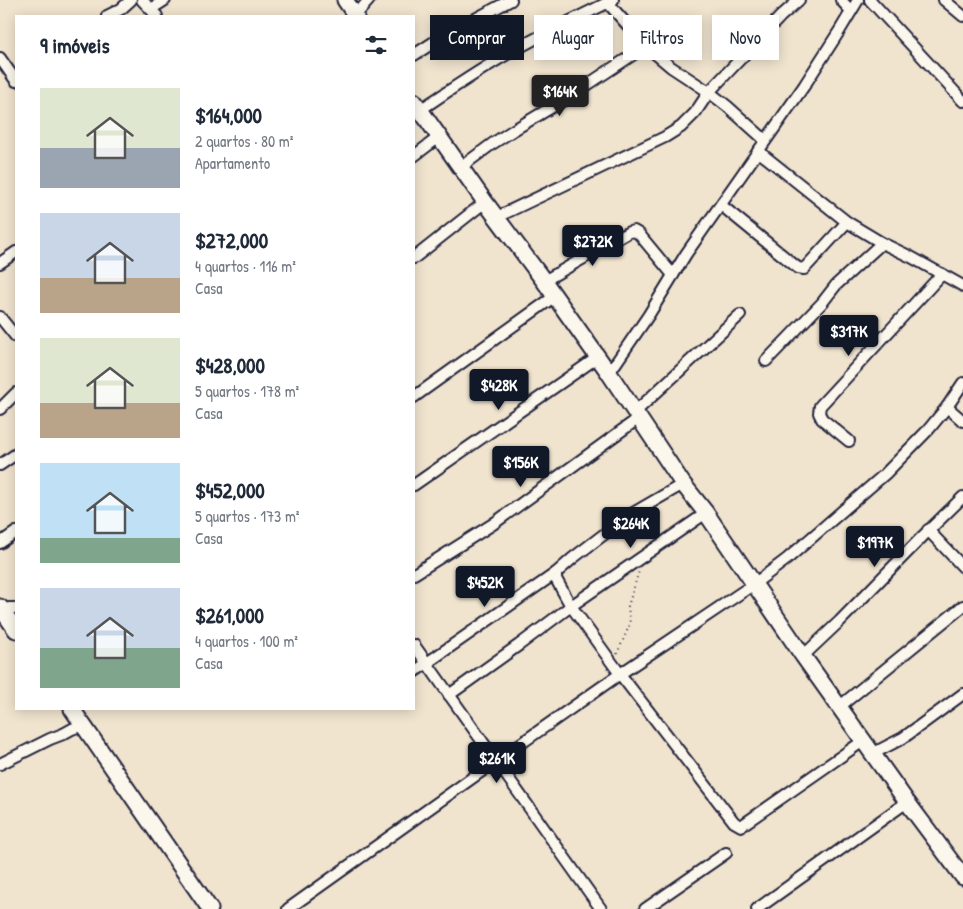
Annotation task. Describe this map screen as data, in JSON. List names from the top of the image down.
{
  "page": {
    "chip": [
      "Comprar",
      "Alugar",
      "Filtros",
      "Novo"
    ],
    "heading": "9 imóveis",
    "price": [
      "$164K",
      "$272K",
      "$317K",
      "$428K",
      "$156K",
      "$264K",
      "$197K",
      "$452K",
      "$261K"
    ],
    "list": [
      {
        "name": "$164,000",
        "note": "2 quartos · 80 m² · Apartamento"
      },
      {
        "name": "$272,000",
        "note": "4 quartos · 116 m² · Casa"
      },
      {
        "name": "$428,000",
        "note": "5 quartos · 178 m² · Casa"
      },
      {
        "name": "$452,000",
        "note": "5 quartos · 173 m² · Casa"
      },
      {
        "name": "$261,000",
        "note": "4 quartos · 100 m² · Casa"
      }
    ]
  }
}
